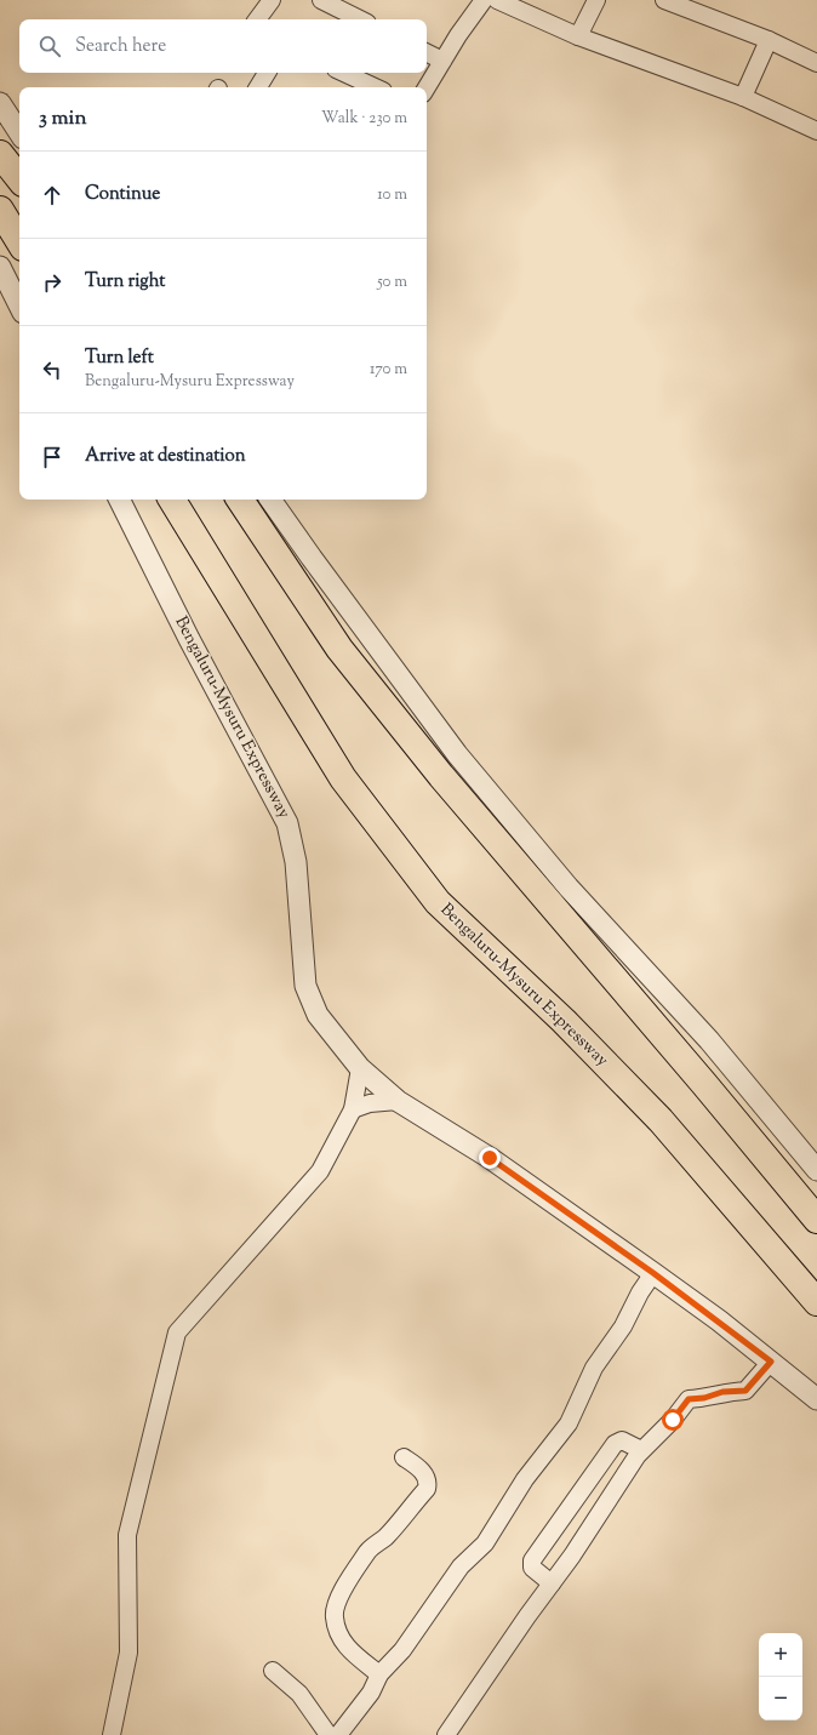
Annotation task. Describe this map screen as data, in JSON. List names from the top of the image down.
{
  "streets": {
    "highway": ["Bengaluru-Mysuru Expressway"]
  },
  "page": {
    "search": "Search here",
    "heading": ["3 min", "Walk · 230 m"],
    "list": [
      ["Continue", "10 m"],
      ["Turn right", "50 m"],
      ["Turn left", "Bengaluru-Mysuru Expressway", "170 m"],
      "Arrive at destination"
    ],
    "map_buttons": ["+", "−"]
  }
}
